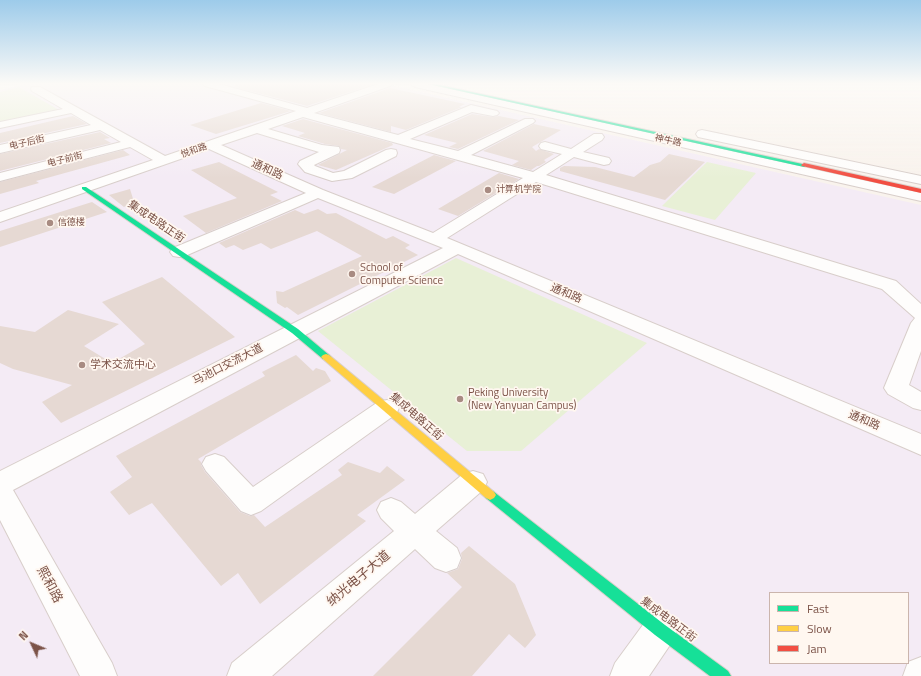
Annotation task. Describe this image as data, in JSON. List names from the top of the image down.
{
  "streets": {
    "main road": ["神牛路", "集成电路正街"],
    "street": [
      "电子后街",
      "悦和路",
      "电子前街",
      "通和路",
      "马池口交流大道",
      "纳光电子大道",
      "熙和路"
    ]
  },
  "crossings": [
    ["悦和路", "通和路"],
    ["悦和路", "集成电路正街"],
    ["通和路", "马池口交流大道"],
    ["集成电路正街", "马池口交流大道"],
    ["集成电路正街", "纳光电子大道"]
  ],
  "places": [
    "计算机学院",
    "信德楼",
    "School of Computer Science",
    "学术交流中心",
    "Peking University (New Yanyuan Campus)"
  ],
  "legend": ["Fast", "Slow", "Jam"],
  "north": "top left"
}
